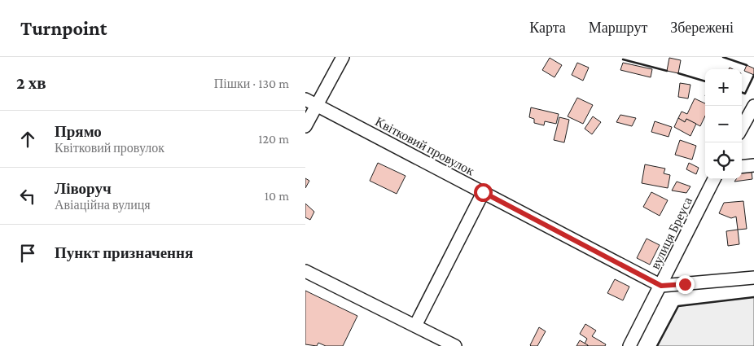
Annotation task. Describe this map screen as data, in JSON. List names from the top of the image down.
{
  "streets": {
    "street": ["Квітковий провулок", "вулиця Бреуса"]
  },
  "crossings": [
    ["Квітковий провулок", "вулиця Бреуса"]
  ],
  "page": {
    "header": "Turnpoint",
    "nav": ["Карта", "Маршрут", "Збережені"],
    "heading": ["2 хв", "Пішки · 130 m"],
    "map_buttons": ["+", "−"],
    "list": [
      ["Прямо", "Квітковий провулок", "120 m"],
      ["Ліворуч", "Авіаційна вулиця", "10 m"],
      "Пункт призначення"
    ]
  }
}
